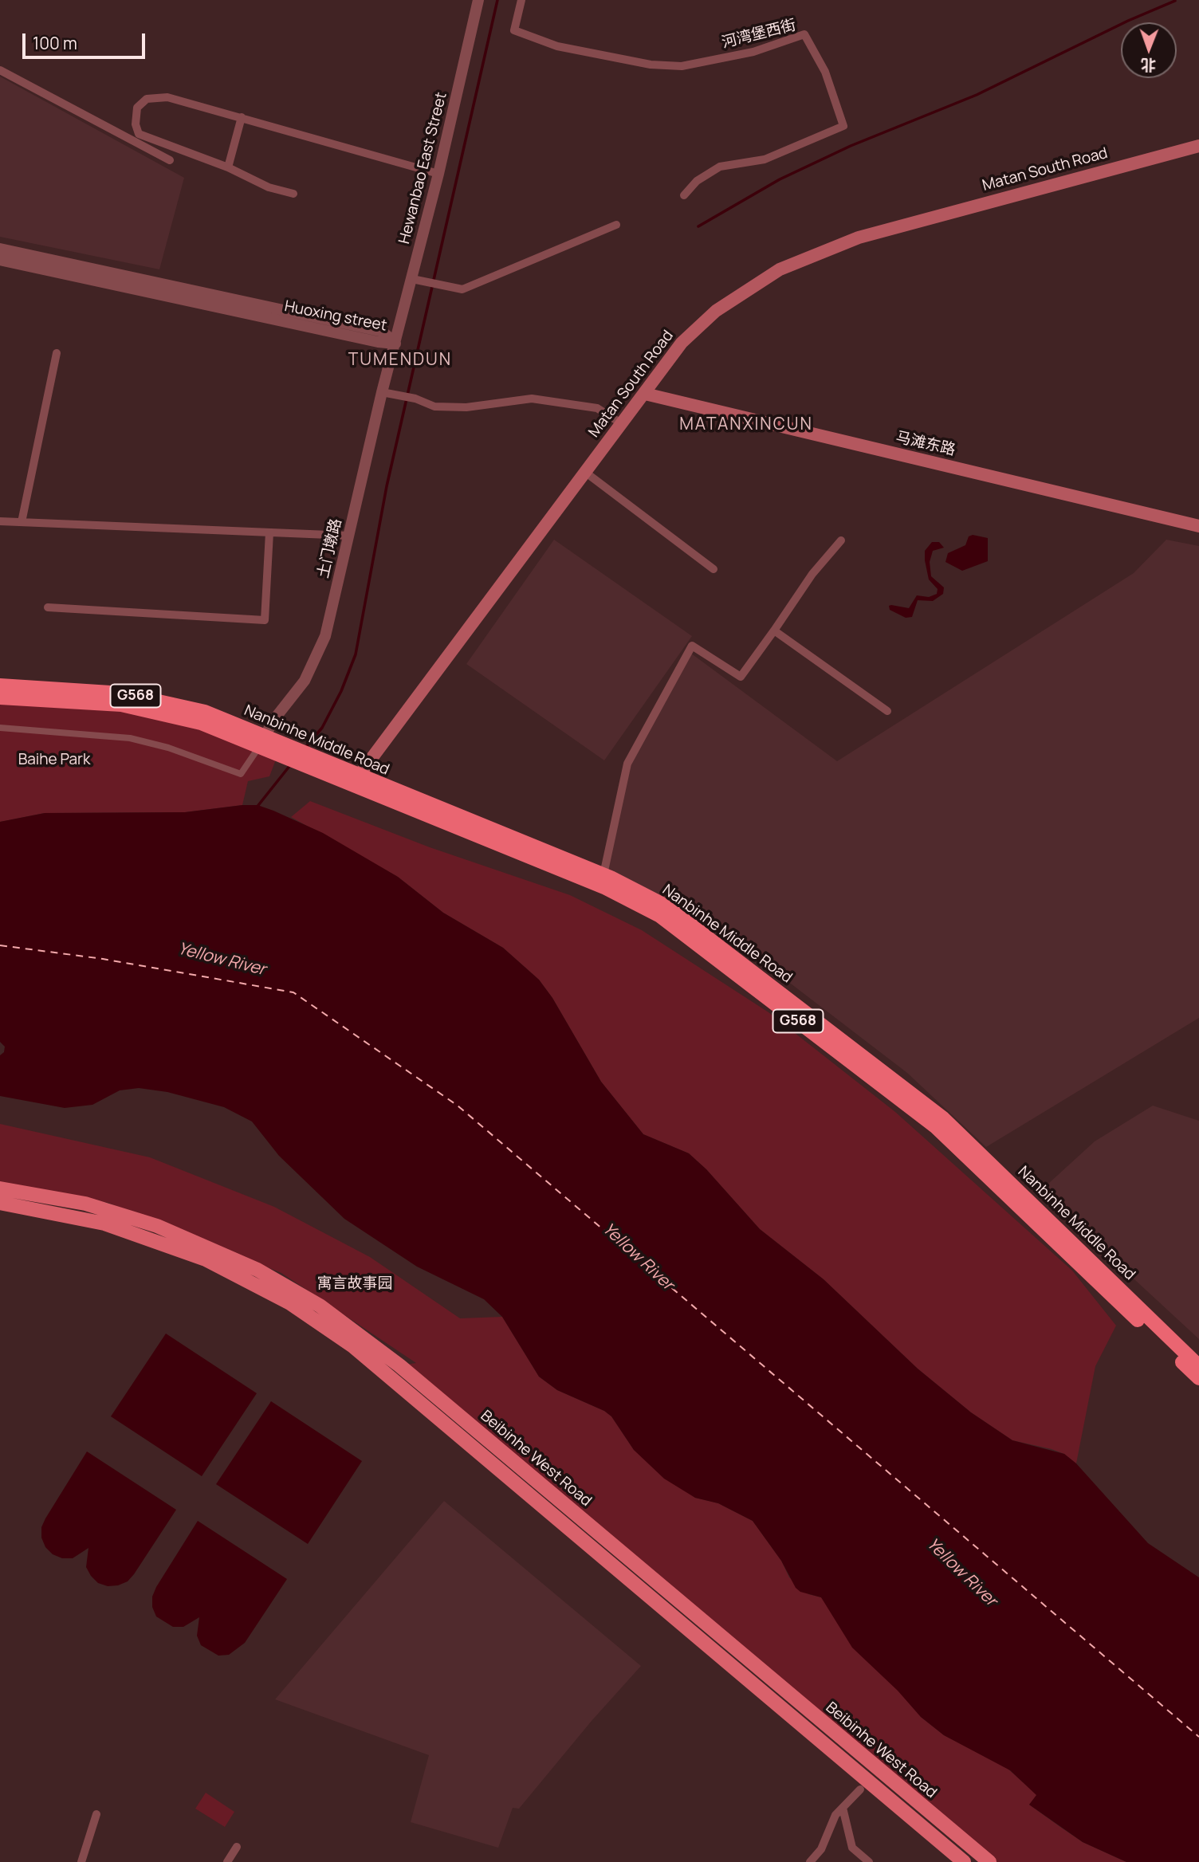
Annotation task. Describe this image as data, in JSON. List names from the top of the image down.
{
  "streets": {
    "highway": ["G568", "Nanbinhe Middle Road"],
    "main road": ["Matan South Road", "马滩东路", "Beibinhe West Road"],
    "street": [
      "河湾堡西街",
      "Hewanbao East Street",
      "Huoxing street",
      "土门墩路"
    ]
  },
  "crossings": [
    ["Hewanbao East Street", "Huoxing street"],
    ["Hewanbao East Street", "土门墩路"],
    ["Matan South Road", "马滩东路"],
    ["Matan South Road", "Nanbinhe Middle Road"],
    ["Huoxing street", "土门墩路"],
    ["土门墩路", "Nanbinhe Middle Road"]
  ],
  "districts": ["TUMENDUN", "MATANXINCUN"],
  "water": ["Yellow River"],
  "parks": ["Baihe Park", "寓言故事园"],
  "scale_bar": "100 m",
  "north": "bottom"
}
